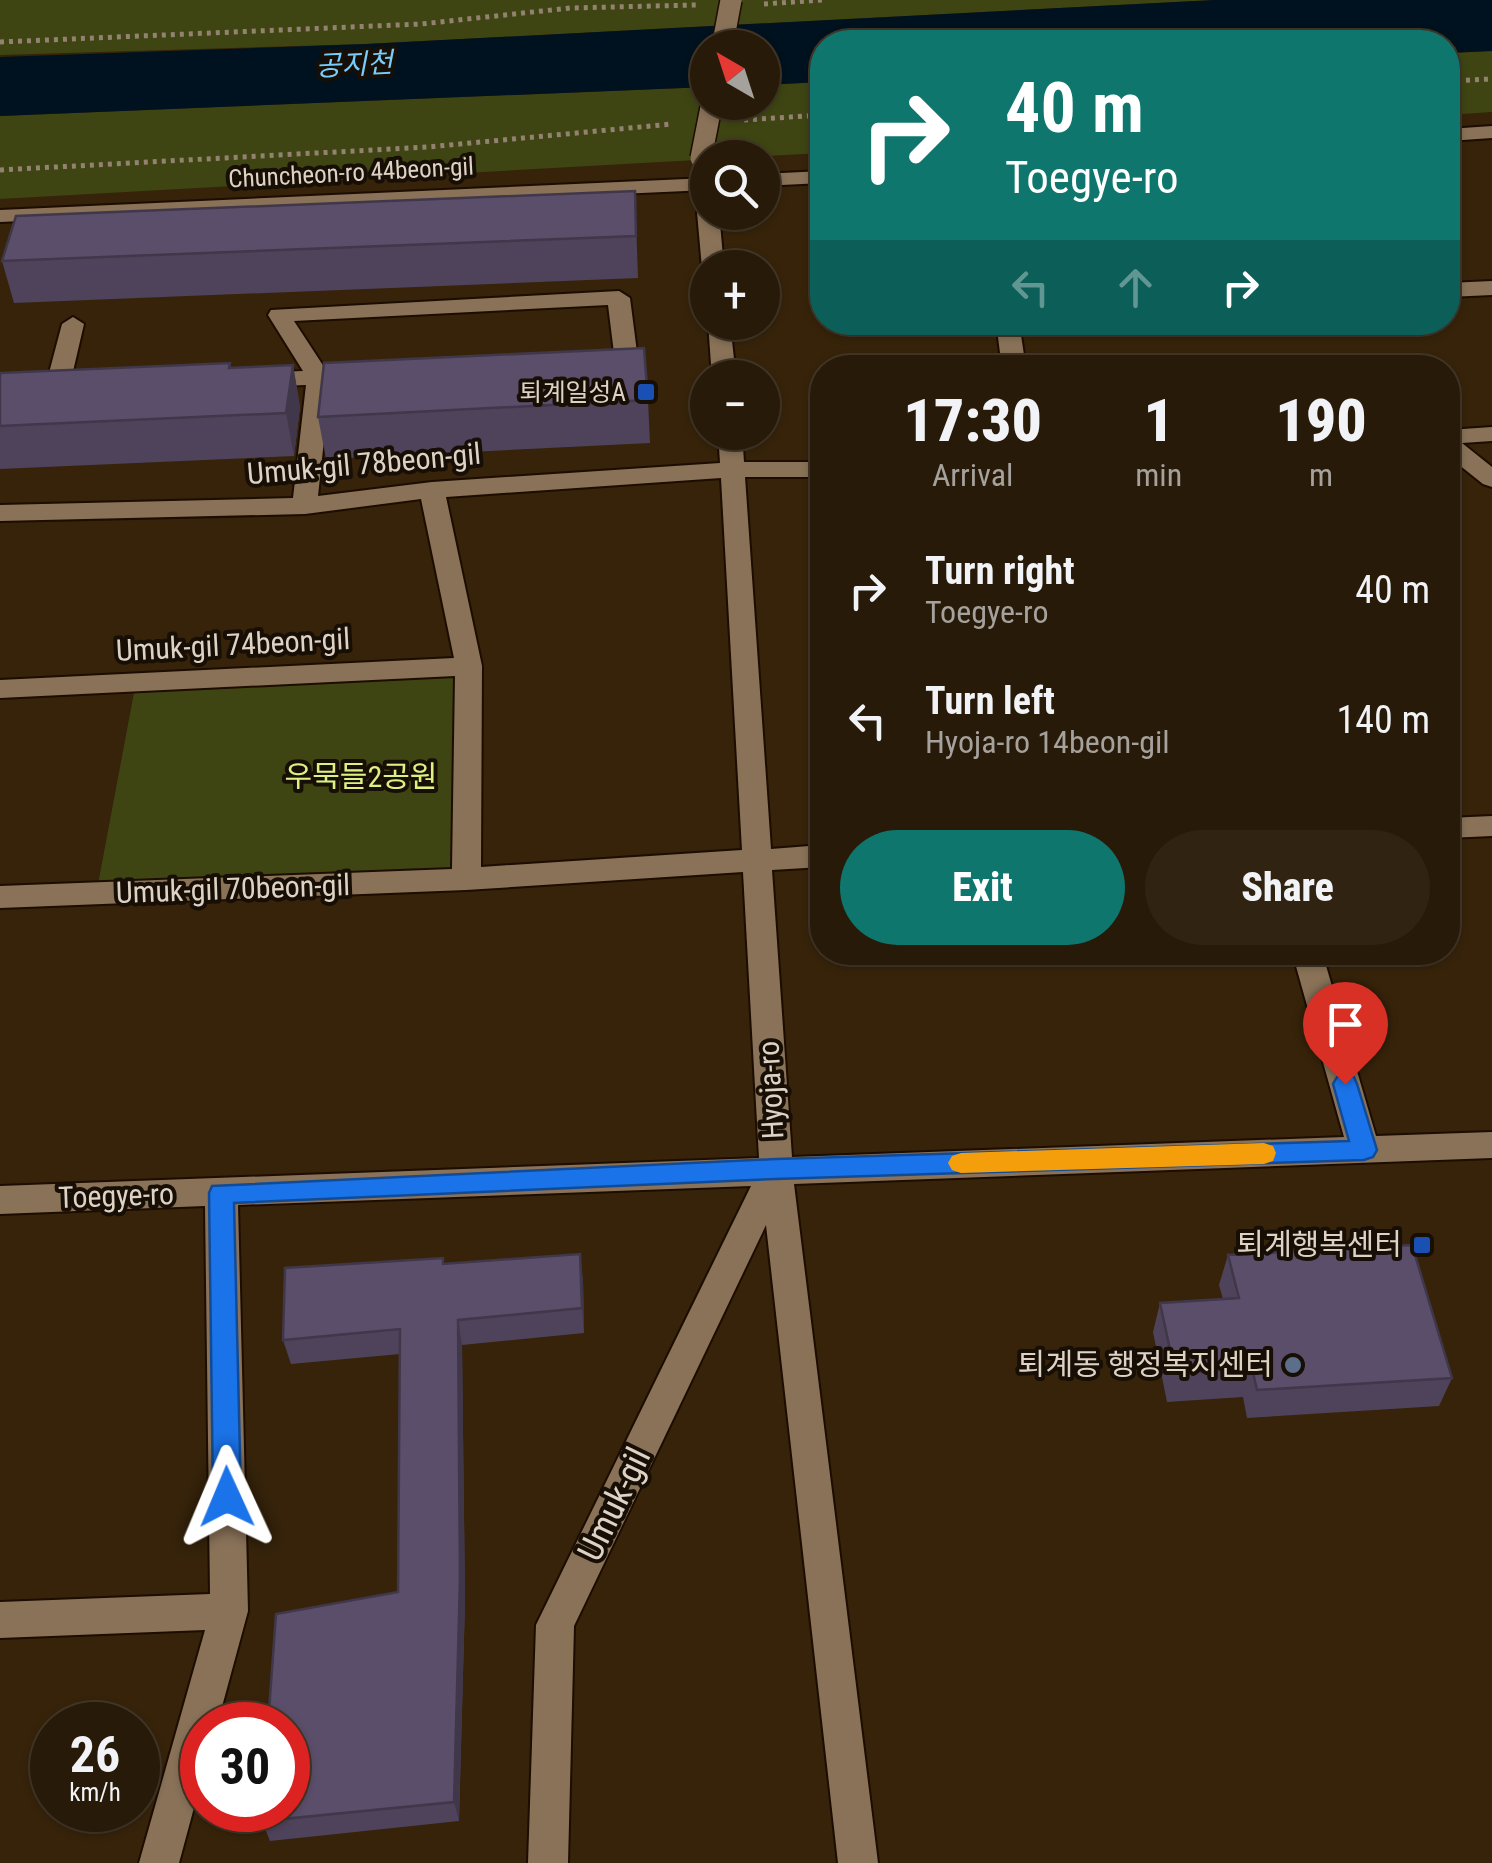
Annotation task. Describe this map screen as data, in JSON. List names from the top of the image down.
{
  "streets": {
    "street": [
      "Chuncheon-ro 44beon-gil",
      "Umuk-gil 78beon-gil",
      "Umuk-gil 74beon-gil",
      "Umuk-gil 70beon-gil",
      "Hyoja-ro",
      "Toegye-ro",
      "Umuk-gil"
    ]
  },
  "crossings": [
    ["Umuk-gil 78beon-gil", "Hyoja-ro"],
    ["Umuk-gil 70beon-gil", "Hyoja-ro"],
    ["Hyoja-ro", "Toegye-ro"],
    ["Hyoja-ro", "Umuk-gil"],
    ["Toegye-ro", "Umuk-gil"]
  ],
  "water": ["공지천"],
  "parks": ["우묵들2공원"],
  "places": {
    "transit": ["퇴계일성A", "퇴계행복센터"],
    "other": ["퇴계동 행정복지센터"]
  },
  "north": "top left",
  "page": {
    "map_buttons": ["+", "−"],
    "turn": ["40 m", "Toegye-ro"],
    "eta": [
      "17:30",
      "Arrival",
      "1",
      "min",
      "190",
      "m"
    ],
    "list": [
      {
        "name": "Turn right",
        "note": "Toegye-ro",
        "value": "40 m"
      },
      {
        "name": "Turn left",
        "note": "Hyoja-ro 14beon-gil",
        "value": "140 m"
      }
    ],
    "buttons": ["Exit", "Share"],
    "speed": "26 km/h",
    "limit": "30"
  }
}
